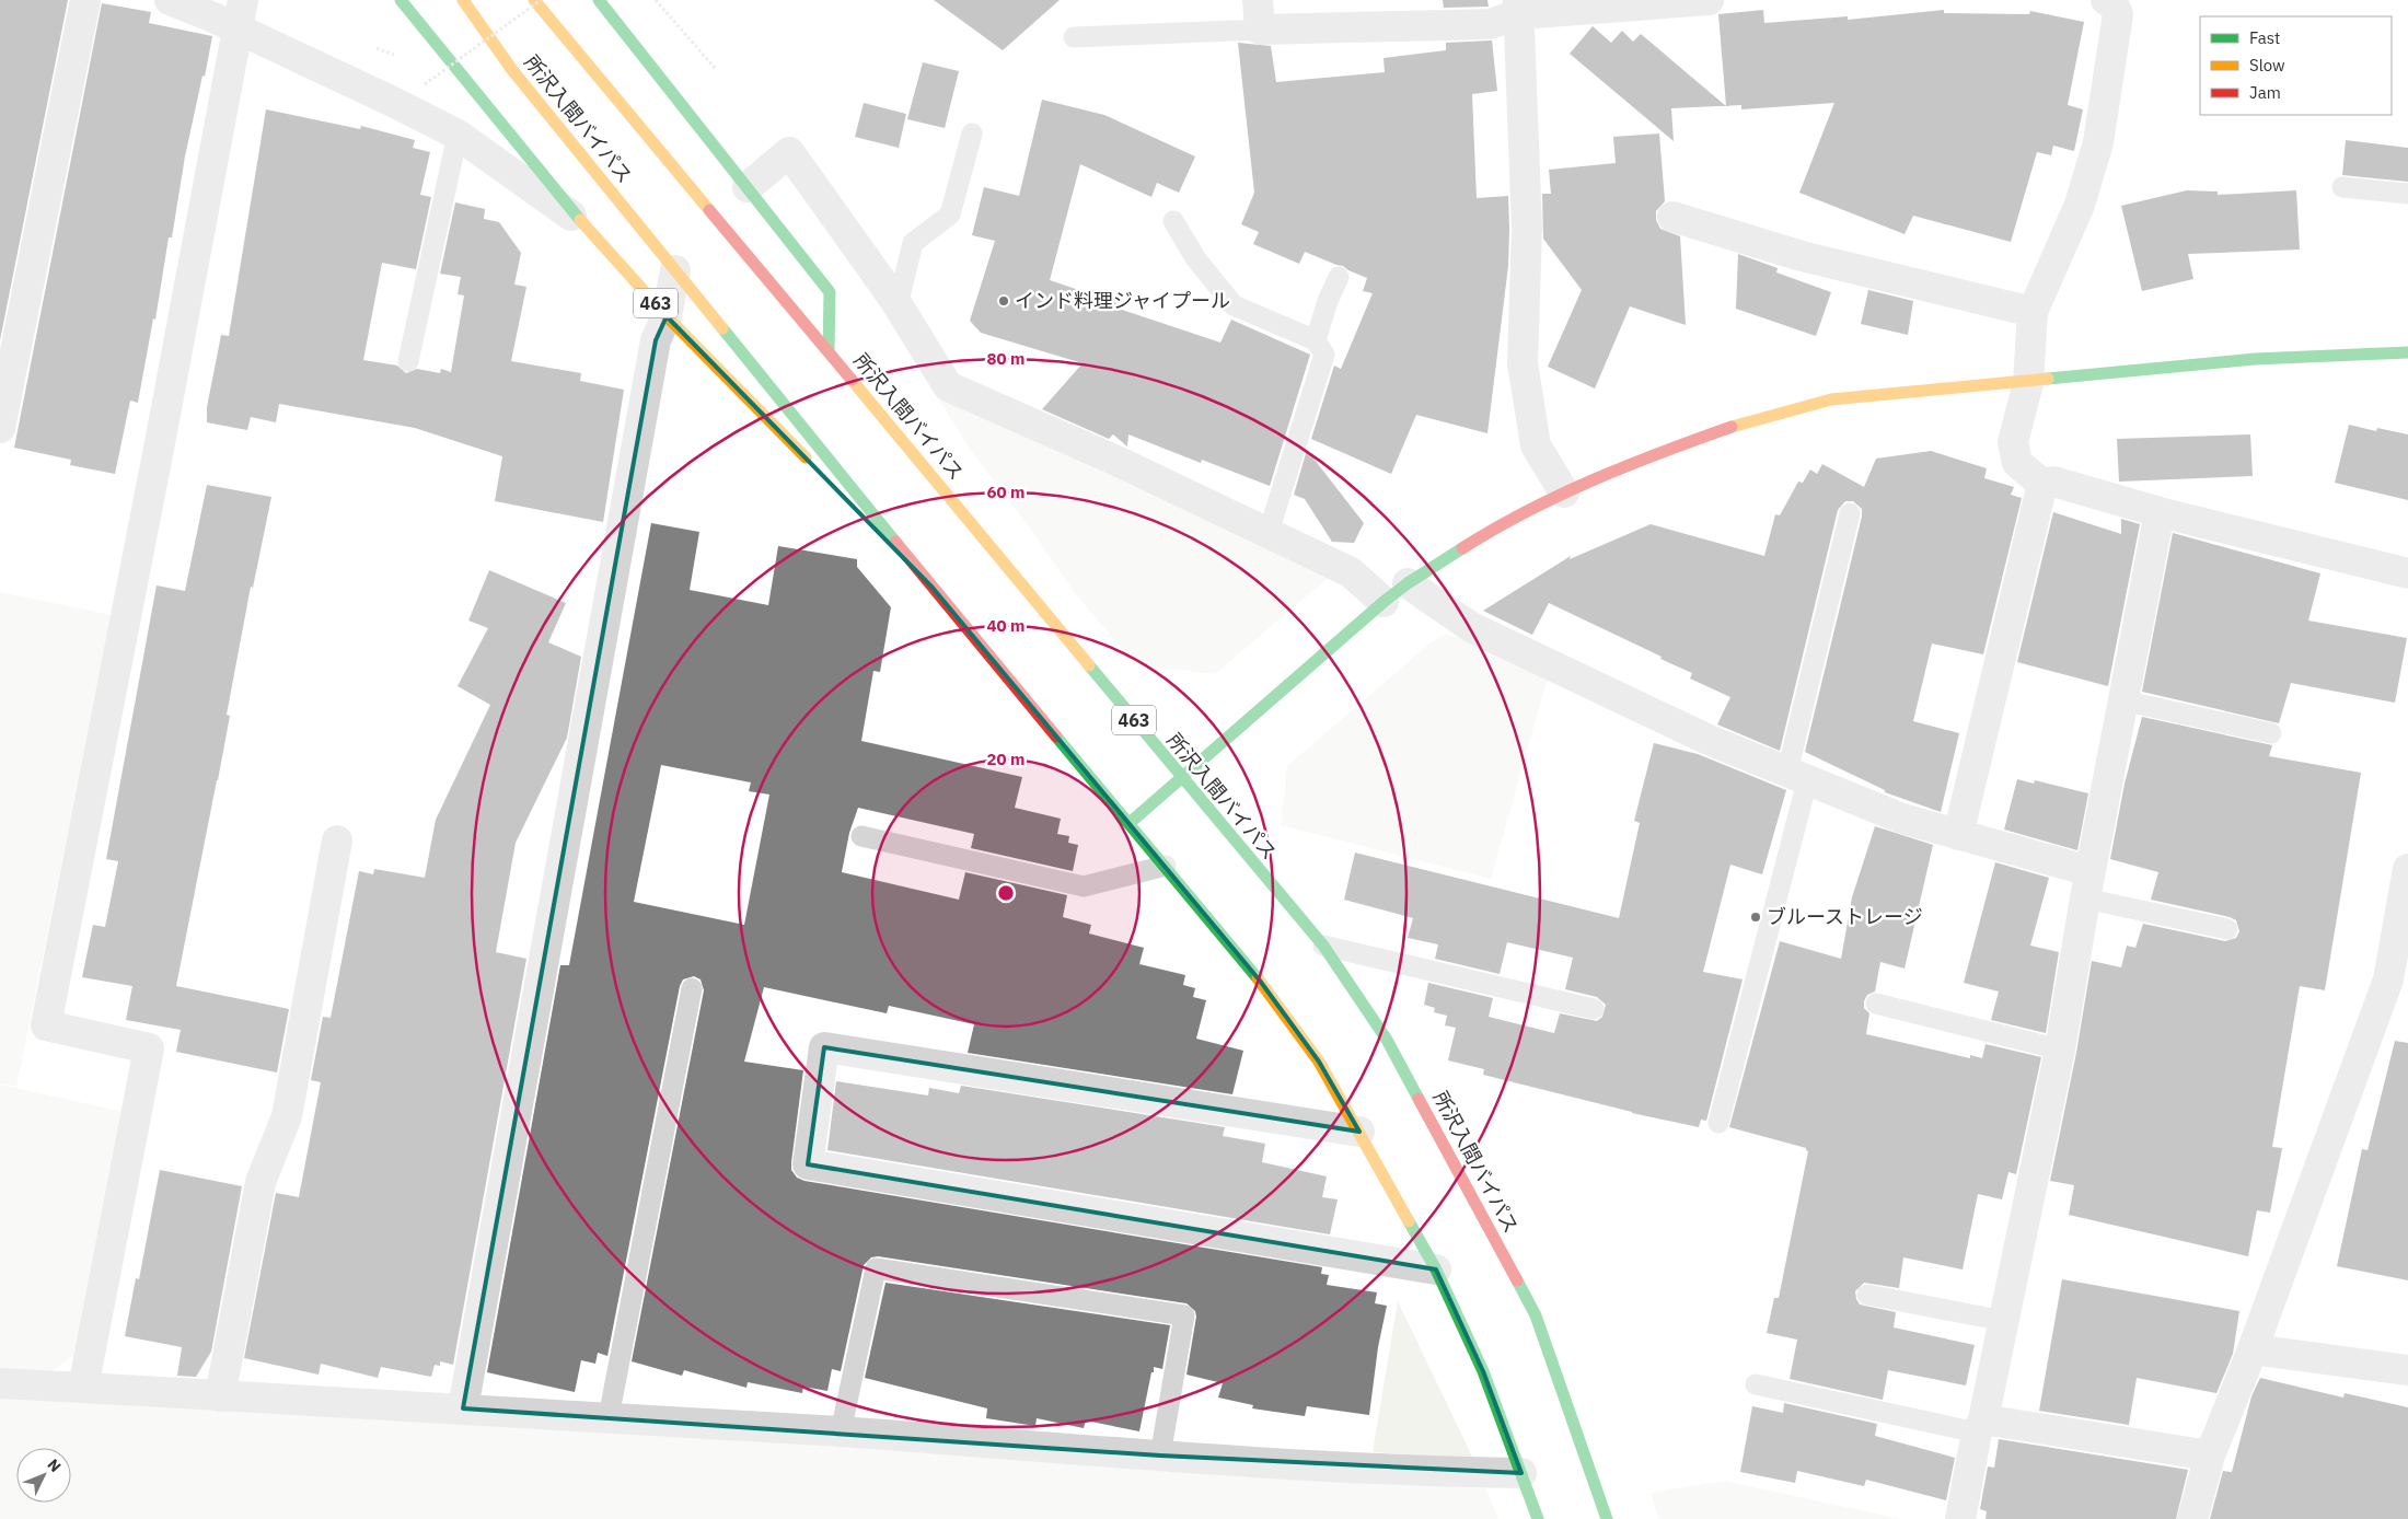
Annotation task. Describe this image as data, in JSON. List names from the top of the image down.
{
  "streets": {
    "main road": ["所沢入間バイパス", "463"]
  },
  "crossings": [
    ["所沢入間バイパス", "463"]
  ],
  "places": ["インド料理ジャイプール", "ブルーストレージ"],
  "legend": ["Fast", "Slow", "Jam"],
  "north": "top right",
  "rings": [
    "80 m",
    "60 m",
    "40 m",
    "20 m"
  ]
}
